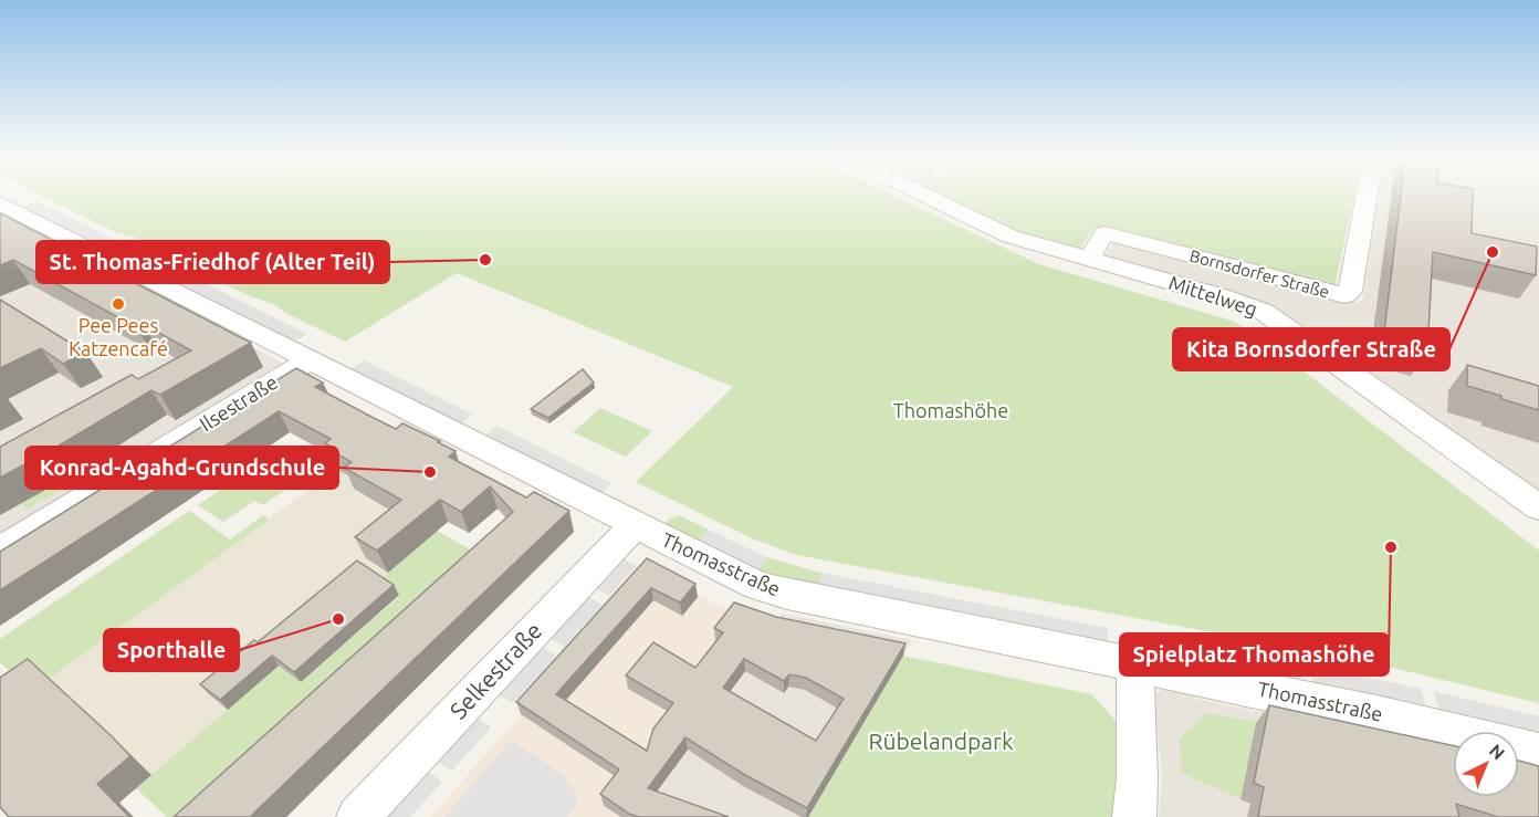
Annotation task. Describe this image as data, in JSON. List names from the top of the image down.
{
  "streets": {
    "street": [
      "Bornsdorfer Straße",
      "Mittelweg",
      "Ilsestraße",
      "Thomasstraße",
      "Selkestraße"
    ]
  },
  "crossings": [
    ["Bornsdorfer Straße", "Mittelweg"],
    ["Ilsestraße", "Thomasstraße"],
    ["Thomasstraße", "Selkestraße"]
  ],
  "parks": ["Thomashöhe", "Rübelandpark"],
  "places": [
    "Kita Bornsdorfer Straße",
    "St. Thomas-Friedhof (Alter Teil)",
    "Pee Pees Katzencafé",
    "Konrad-Agahd-Grundschule",
    "Spielplatz Thomashöhe",
    "Sporthalle"
  ],
  "north": "top right"
}
